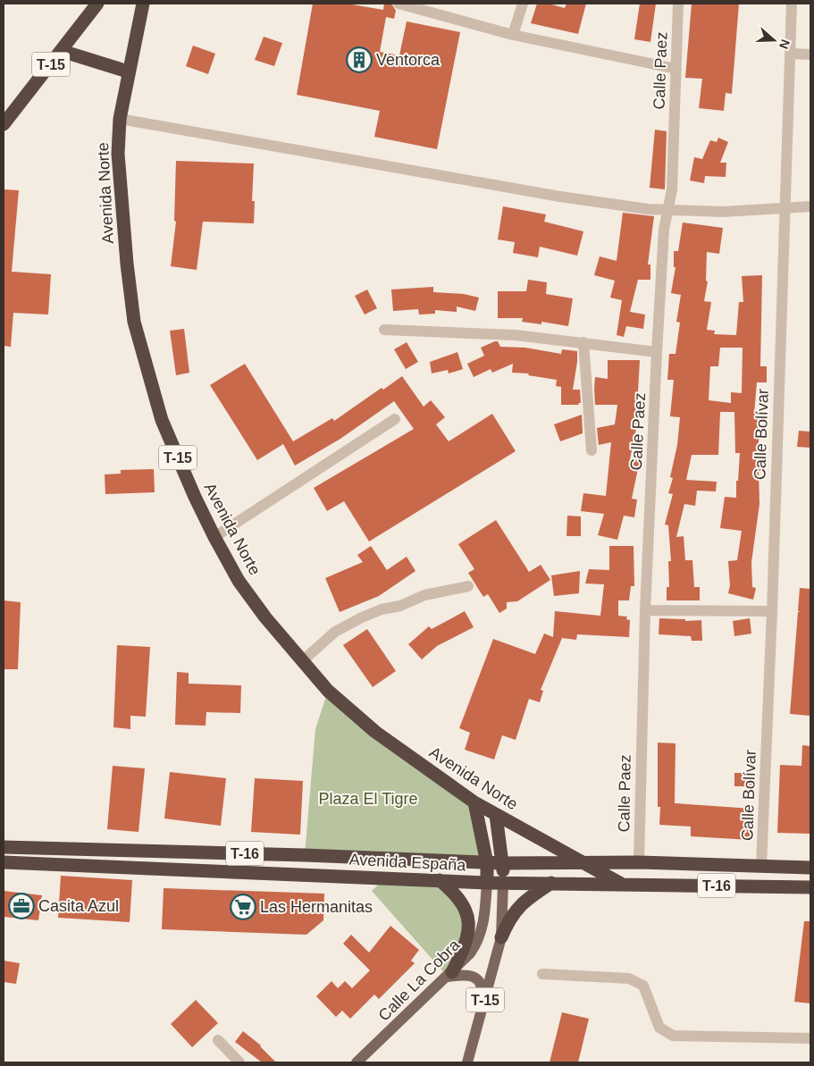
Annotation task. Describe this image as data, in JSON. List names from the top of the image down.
{
  "streets": {
    "highway": [
      "T-15",
      "Avenida Norte",
      "T-16",
      "Avenida España"
    ],
    "main road": ["Calle La Cobra"],
    "street": ["Calle Paez", "Calle Bolívar"]
  },
  "crossings": [
    ["T-15", "Avenida Norte"],
    ["T-15", "Avenida España"],
    ["T-15", "Calle La Cobra"],
    ["Calle Paez", "Avenida España"],
    ["Avenida Norte", "T-16"],
    ["Avenida Norte", "Avenida España"],
    ["Calle Bolívar", "Avenida España"],
    ["T-16", "Avenida España"],
    ["Avenida España", "Calle La Cobra"]
  ],
  "parks": ["Plaza El Tigre"],
  "places": {
    "building": ["Ventorca"],
    "office": ["Casita Azul"],
    "supermarket": ["Las Hermanitas"]
  },
  "north": "right"
}
